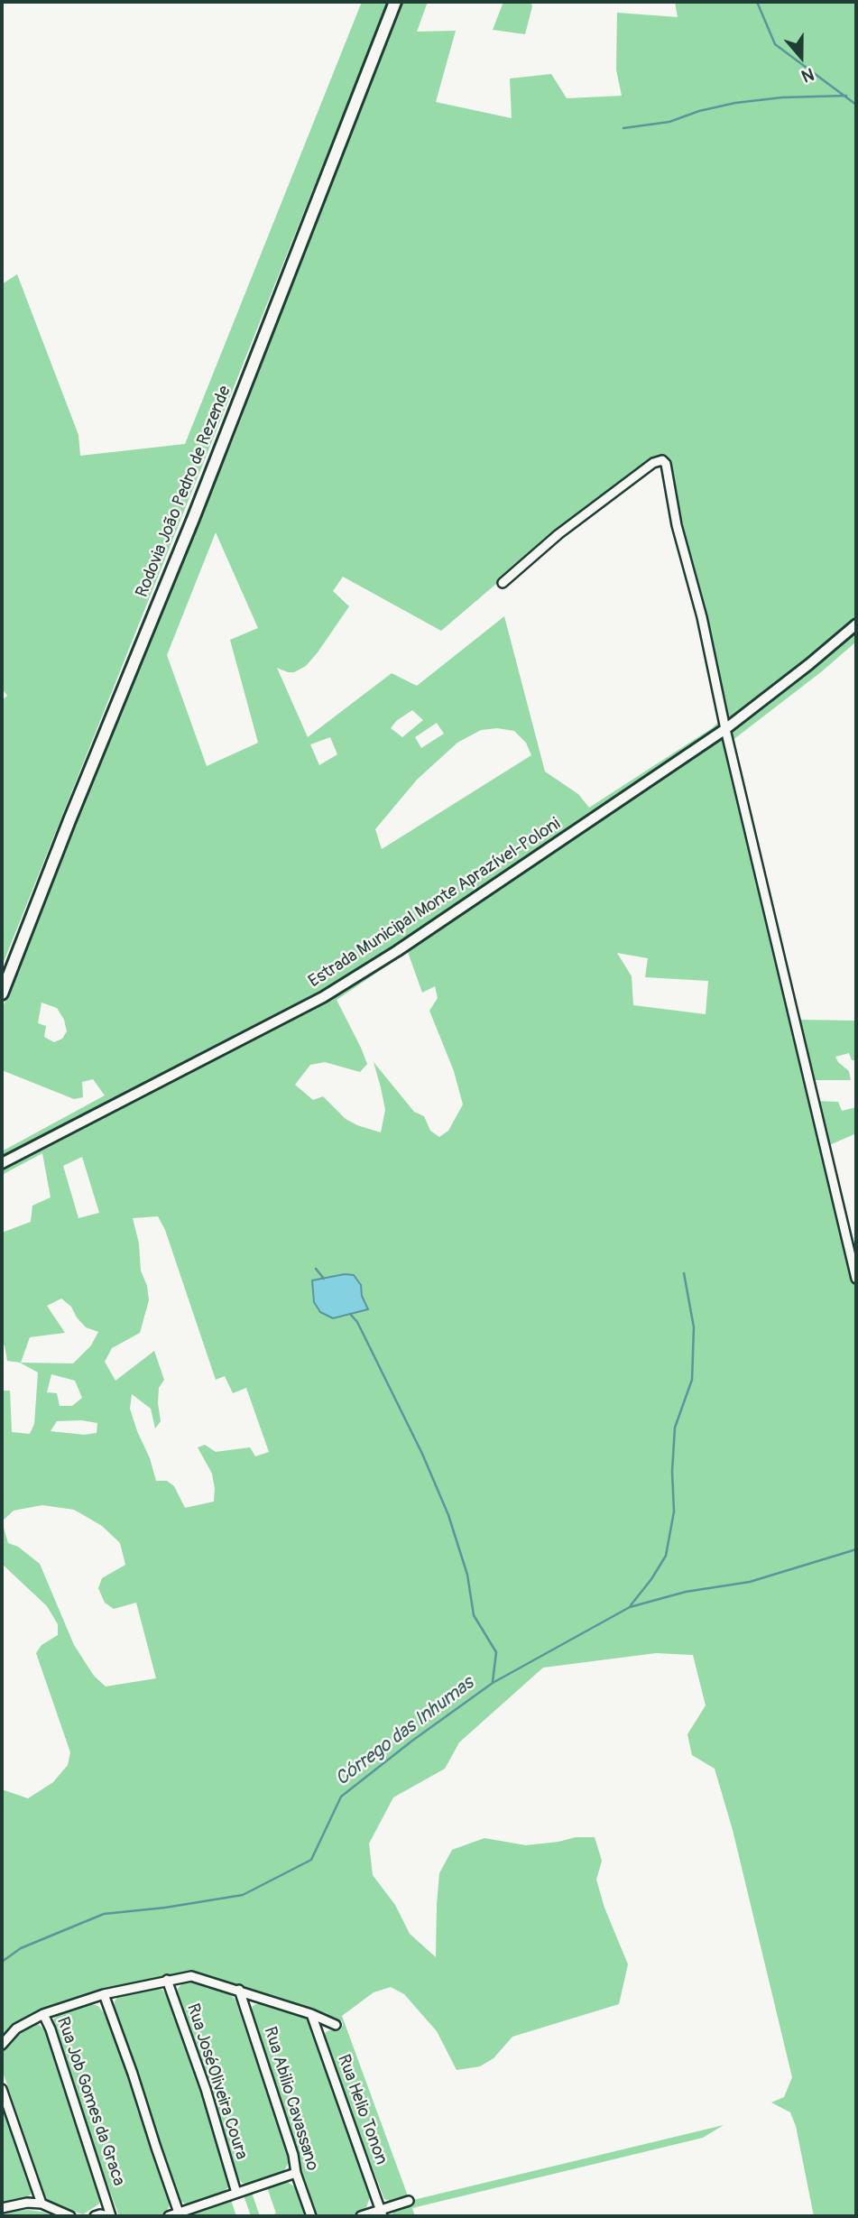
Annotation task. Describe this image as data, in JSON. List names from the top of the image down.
{
  "streets": {
    "main road": ["Rodovia João Pedro de Rezende"],
    "street": [
      "Estrada Municipal Monte Aprazível-Poloni",
      "Rua JoséOliveira Coura",
      "Rua Abilio Cavassano",
      "Rua Job Gomes da Graca",
      "Rua Helio Tonon"
    ]
  },
  "water": ["Córrego das Inhumas"],
  "north": "bottom"
}
